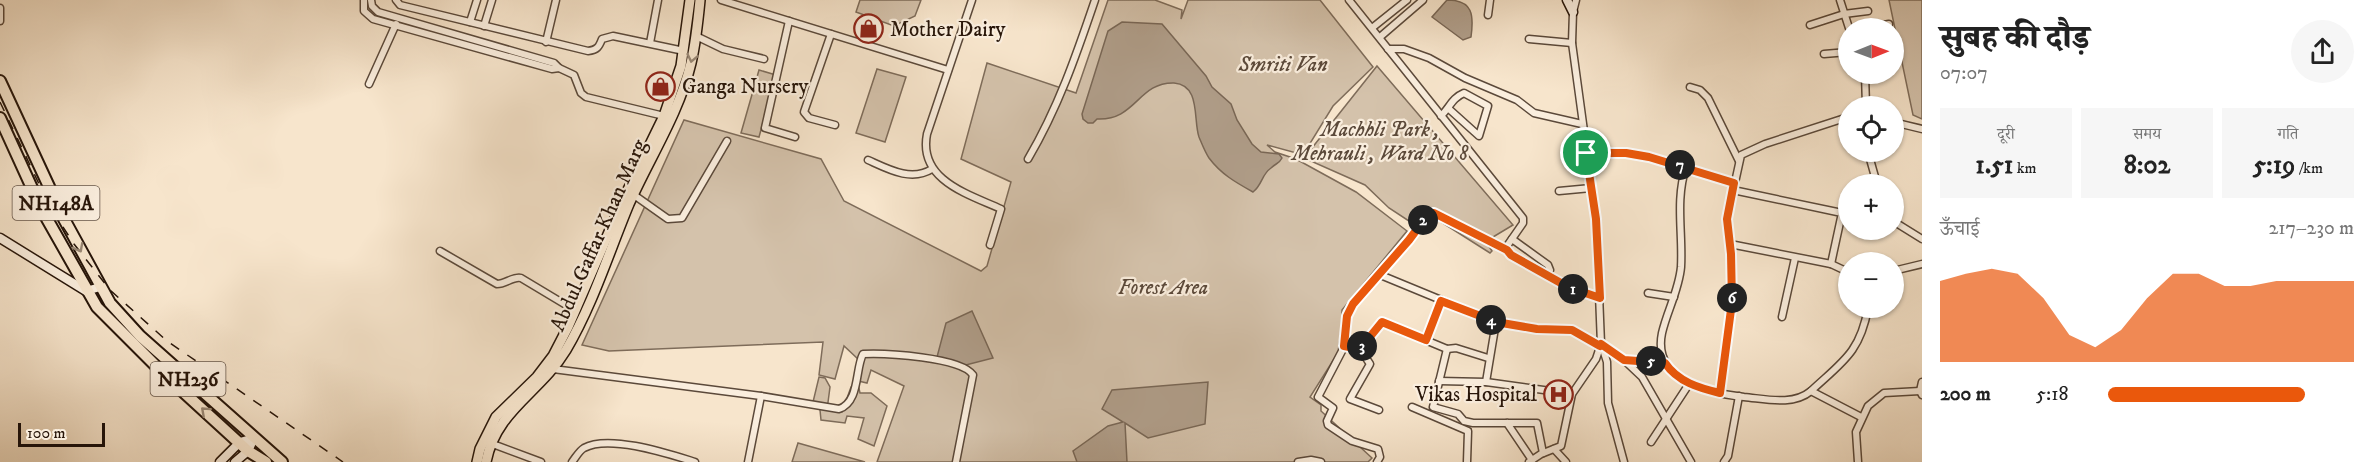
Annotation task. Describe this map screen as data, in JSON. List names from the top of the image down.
{
  "streets": {
    "highway": ["NH148A", "NH236"],
    "main road": ["Abdul Gaffar Khan Marg"]
  },
  "crossings": [
    ["NH148A", "NH236"]
  ],
  "parks": ["Smriti Van", "Machhli Park , Mehrauli , Ward No 8", "Forest Area"],
  "places": {
    "shop": ["Mother Dairy", "Ganga Nursery"],
    "hospital": ["Vikas Hospital"]
  },
  "scale_bar": "100 m",
  "north": "right",
  "page": {
    "heading": ["सुबह की दौड़", "07:07"],
    "map_buttons": ["+", "−"],
    "stats": [
      ["दूरी", "1.51 km"],
      ["समय", "8:02"],
      ["गति", "5:19 /km"]
    ],
    "pins": [
      "7",
      "2",
      "1",
      "6",
      "4",
      "3",
      "5"
    ],
    "chart": ["ऊँचाई", "217–230 m"],
    "list": [
      {
        "name": "200 m",
        "note": "5:18"
      }
    ],
    "scale": "100 m"
  }
}
